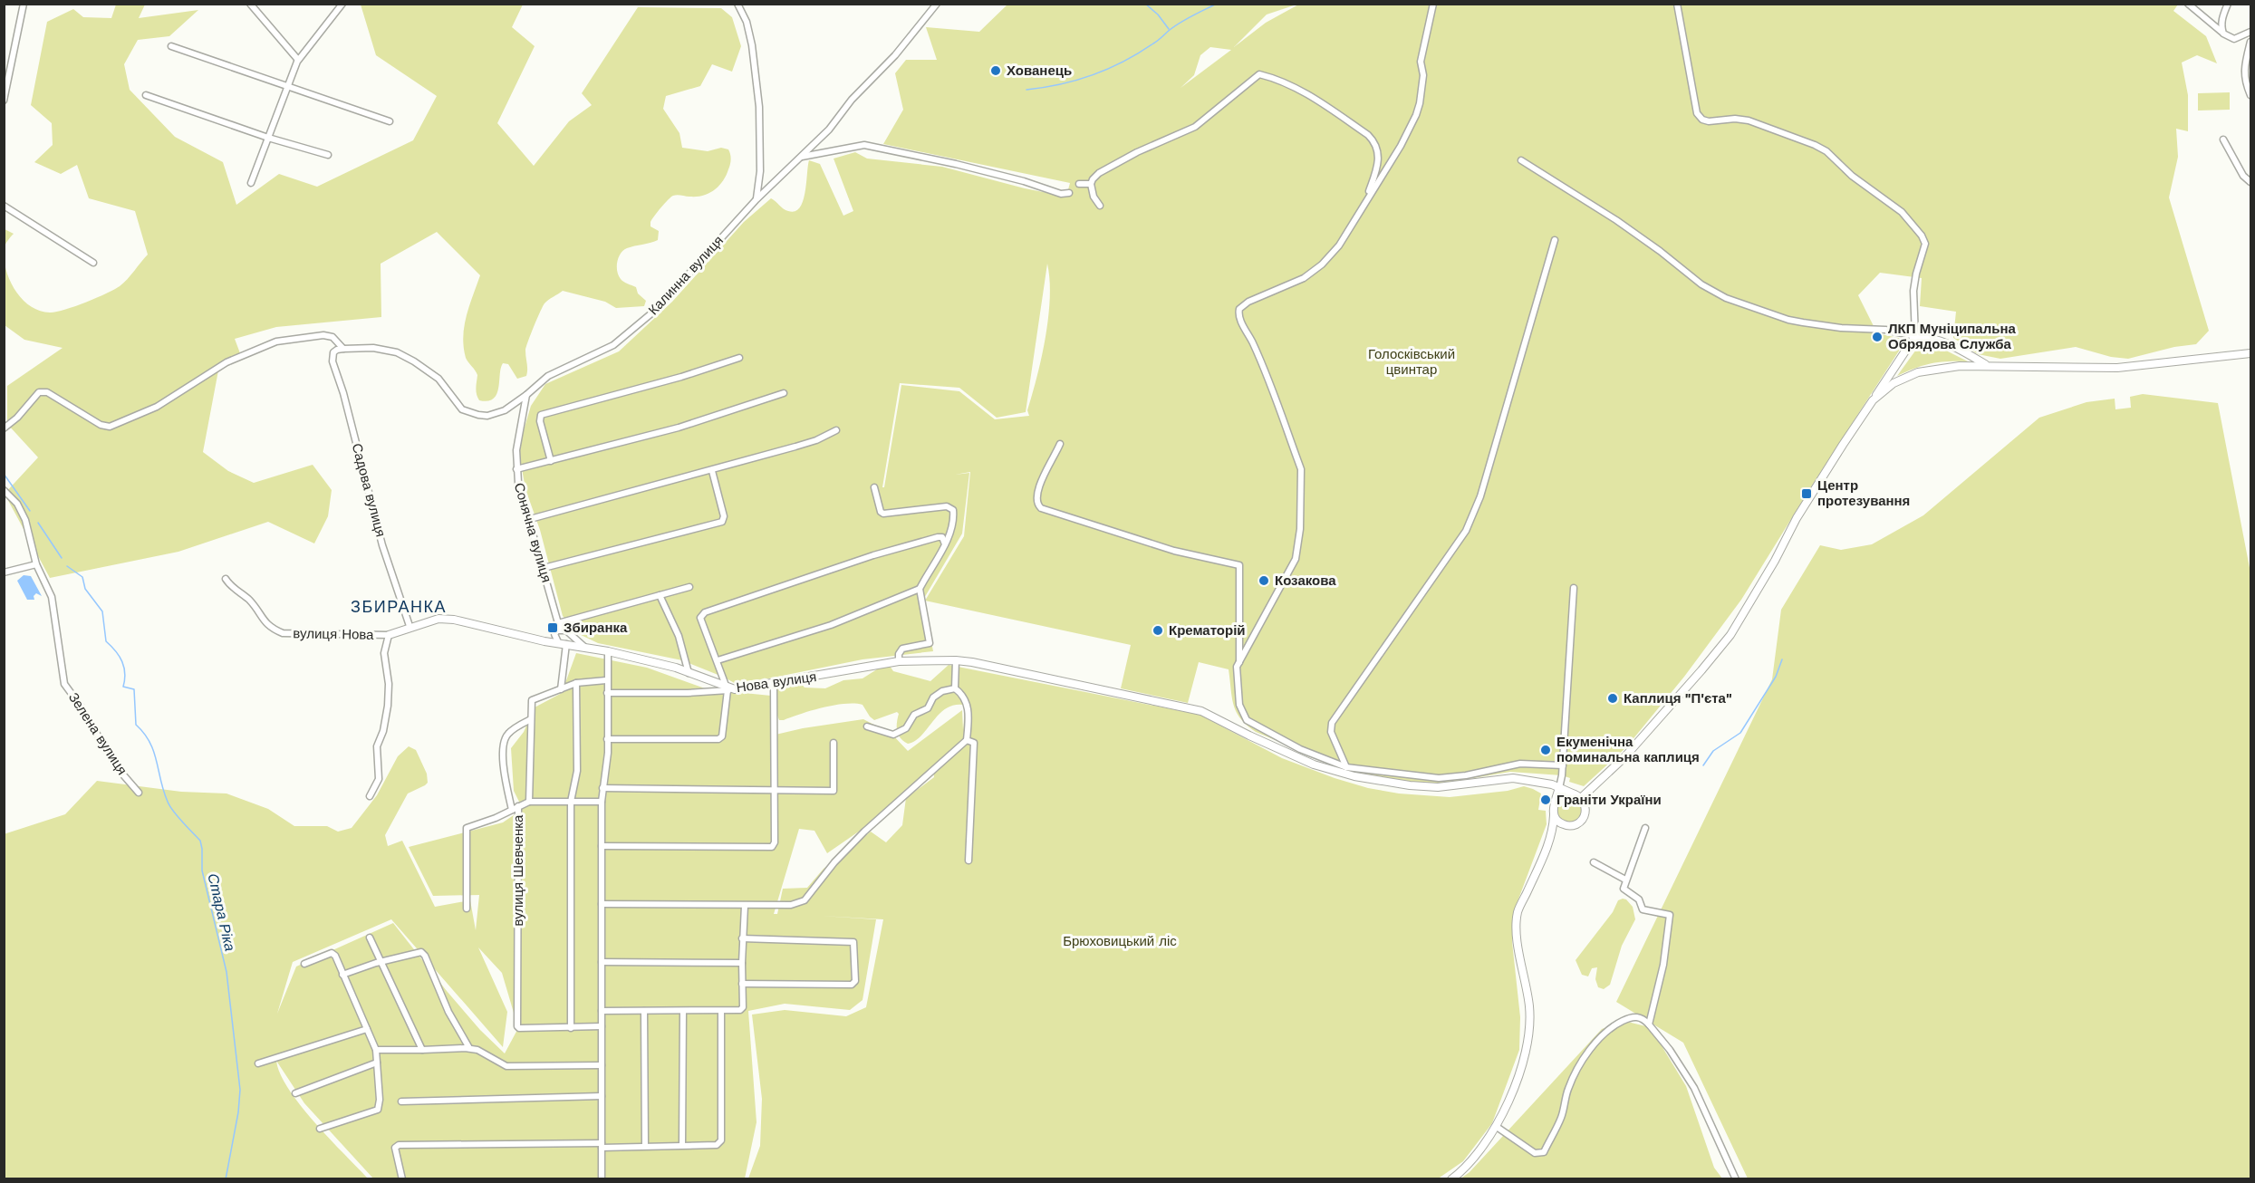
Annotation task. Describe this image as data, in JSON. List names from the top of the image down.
{
  "streets": {
    "street": [
      "Калинна вулиця",
      "Садова вулиця",
      "Сонячна вулиця",
      "вулиця Нова",
      "Нова вулиця",
      "Зелена вулиця",
      "вулиця Шевченка"
    ]
  },
  "crossings": [
    ["Калинна вулиця", "Сонячна вулиця"],
    ["Садова вулиця", "вулиця Нова"],
    ["Сонячна вулиця", "Нова вулиця"],
    ["вулиця Нова", "Нова вулиця"]
  ],
  "districts": ["ЗБИРАНКА"],
  "water": ["Стара Ріка"],
  "parks": ["Голосківський цвинтар", "Брюховицький ліс"],
  "places": {
    "other": [
      "Хованець",
      "ЛКП Муніципальна Обрядова Служба",
      "Козакова",
      "Крематорій",
      "Каплиця \"П'єта\"",
      "Екуменічна поминальна каплиця",
      "Граніти України"
    ],
    "transit": ["Центр протезування", "Збиранка"]
  }
}
